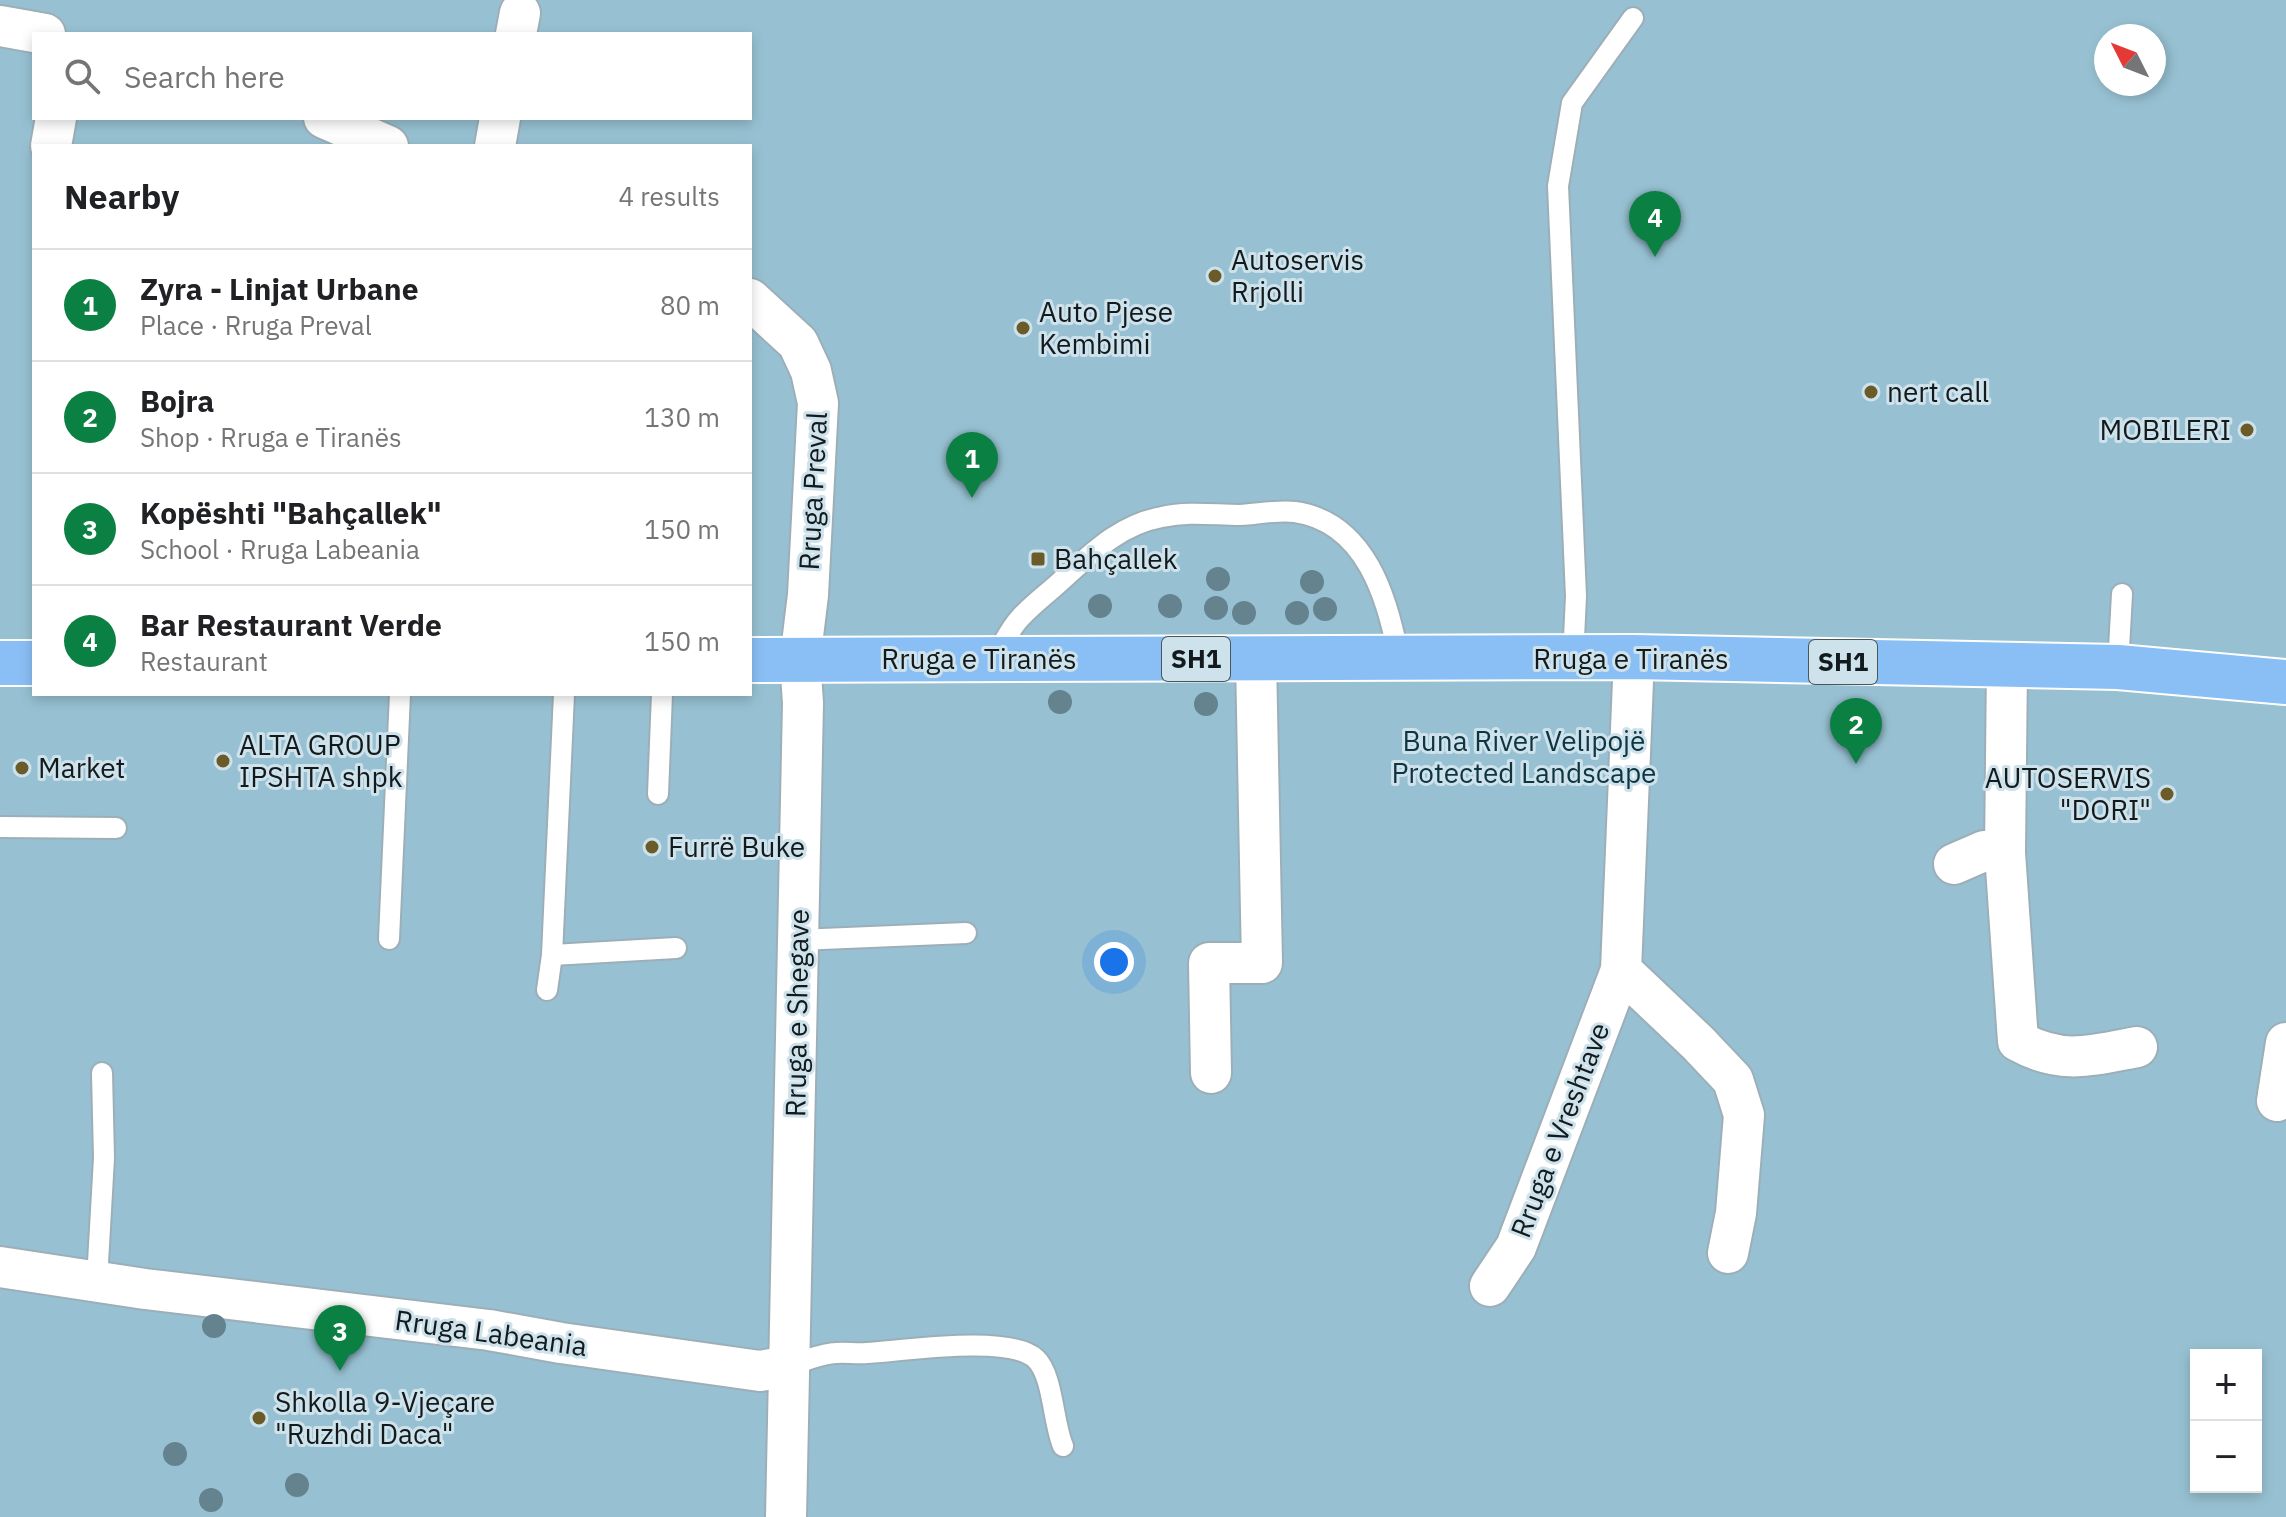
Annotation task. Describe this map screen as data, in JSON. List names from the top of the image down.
{
  "streets": {
    "main road": ["Rruga e Tiranës", "SH1"],
    "street": [
      "Rruga Preval",
      "Rruga e Shegave",
      "Rruga e Vreshtave",
      "Rruga Labeania"
    ]
  },
  "crossings": [
    ["Rruga Preval", "Rruga e Tiranës"],
    ["Rruga Preval", "Rruga e Shegave"],
    ["Rruga e Tiranës", "Rruga e Shegave"],
    ["Rruga e Tiranës", "Rruga e Vreshtave"],
    ["Rruga e Shegave", "Rruga Labeania"]
  ],
  "parks": ["Buna River Velipojë Protected Landscape"],
  "places": {
    "other": [
      "Autoservis Rrjolli",
      "Auto Pjese Kembimi",
      "nert call",
      "MOBILERI",
      "ALTA GROUP IPSHTA shpk",
      "Market",
      "AUTOSERVIS \"DORI\"",
      "Furrë Buke",
      "Shkolla 9-Vjeçare \"Ruzhdi Daca\""
    ],
    "transit": ["Bahçallek"]
  },
  "north": "top left",
  "page": {
    "search": "Search here",
    "heading": ["Nearby", "4 results"],
    "pins": [
      "4",
      "1",
      "2",
      "3"
    ],
    "list": [
      {
        "mark": "1",
        "name": "Zyra - Linjat Urbane",
        "note": "Place · Rruga Preval",
        "value": "80 m"
      },
      {
        "mark": "2",
        "name": "Bojra",
        "note": "Shop · Rruga e Tiranës",
        "value": "130 m"
      },
      {
        "mark": "3",
        "name": "Kopështi \"Bahçallek\"",
        "note": "School · Rruga Labeania",
        "value": "150 m"
      },
      {
        "mark": "4",
        "name": "Bar Restaurant Verde",
        "note": "Restaurant",
        "value": "150 m"
      }
    ],
    "map_buttons": ["+", "−"]
  }
}
